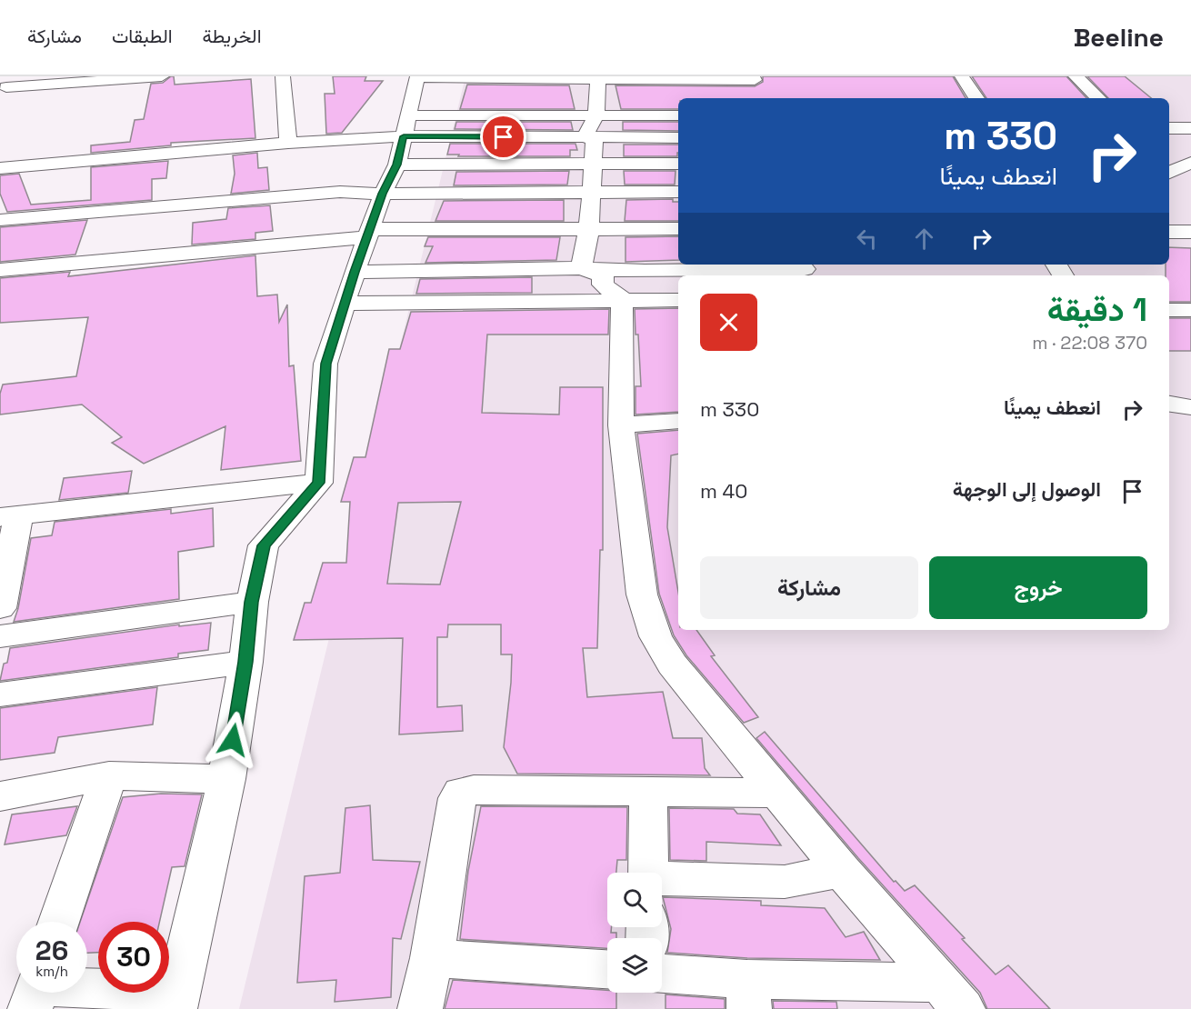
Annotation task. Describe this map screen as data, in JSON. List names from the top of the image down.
{
  "page": {
    "header": "Beeline",
    "nav": ["الخريطة", "الطبقات", "مشاركة"],
    "turn": ["330 m", "انعطف يمينًا"],
    "heading": ["1 دقيقة", "370 m · 22:08"],
    "list": [
      {
        "name": "انعطف يمينًا",
        "value": "330 m"
      },
      {
        "name": "الوصول إلى الوجهة",
        "value": "40 m"
      }
    ],
    "buttons": ["خروج", "مشاركة"],
    "speed": "26 km/h",
    "limit": "30"
  }
}
